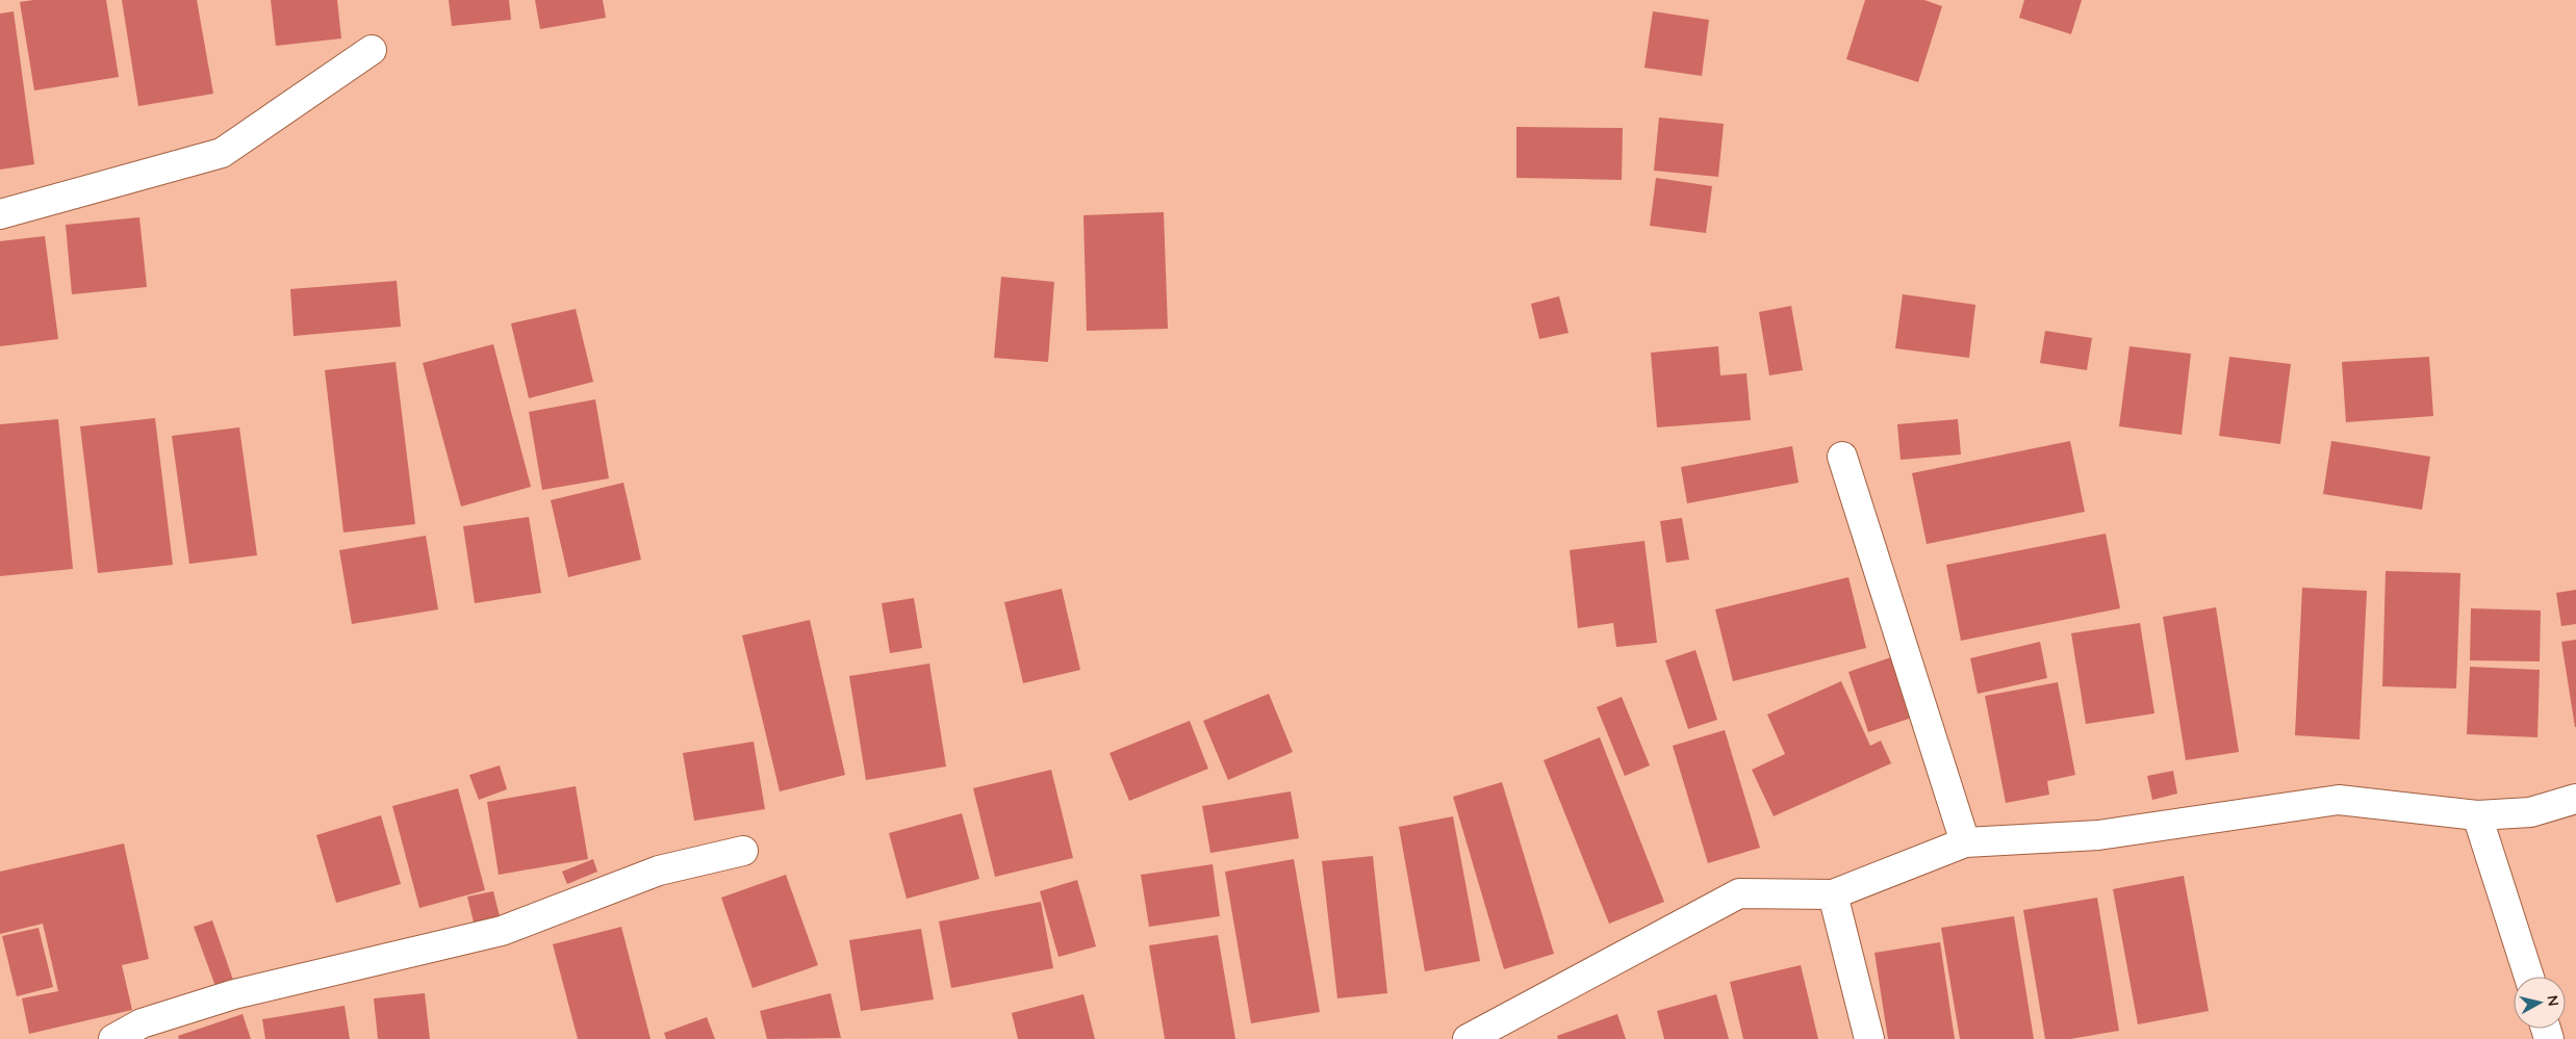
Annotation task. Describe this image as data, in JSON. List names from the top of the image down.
{
  "north": "right"
}
